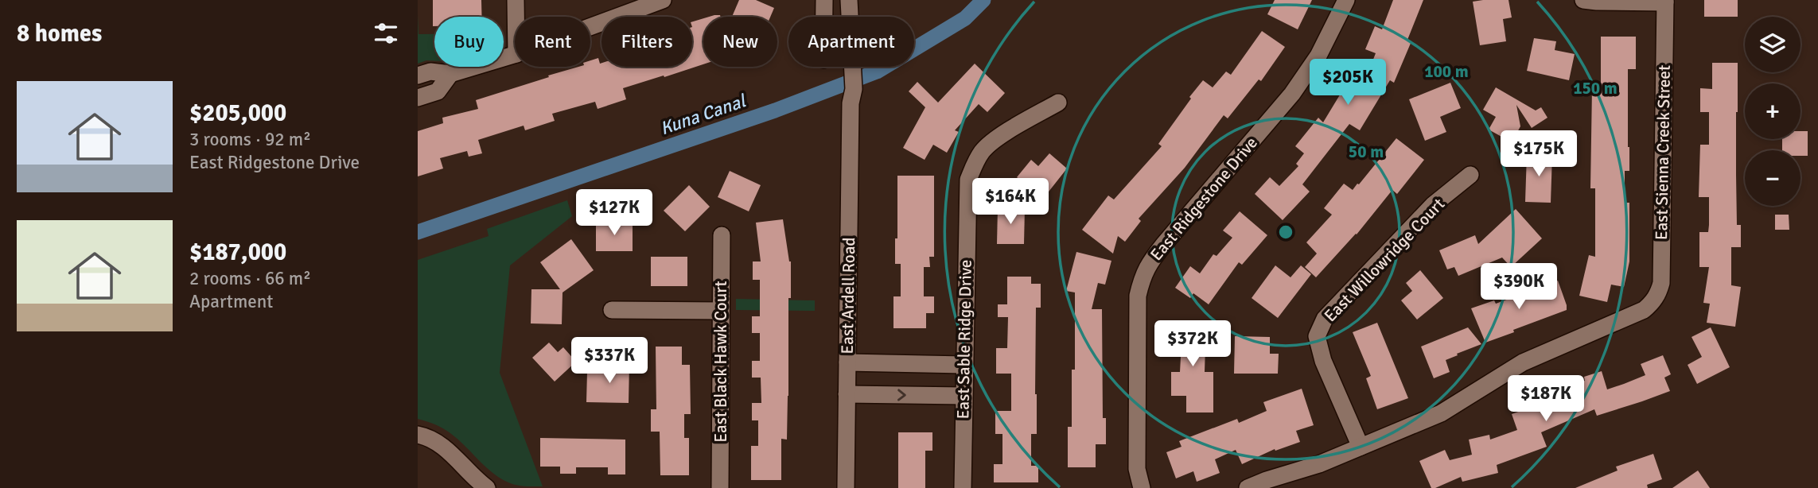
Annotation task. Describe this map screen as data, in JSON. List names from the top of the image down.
{
  "streets": {
    "street": [
      "East Sienna Creek Street",
      "East Ridgestone Drive",
      "East Willowridge Court",
      "East Ardell Road",
      "East Sable Ridge Drive",
      "East Black Hawk Court"
    ]
  },
  "crossings": [
    ["East Sienna Creek Street", "East Willowridge Court"]
  ],
  "water": ["Kuna Canal"],
  "page": {
    "heading": "8 homes",
    "map_buttons": ["+", "−"],
    "chip": [
      "Buy",
      "Rent",
      "Filters",
      "New",
      "Apartment"
    ],
    "price": [
      "$205K",
      "$175K",
      "$164K",
      "$127K",
      "$390K",
      "$372K",
      "$337K",
      "$187K"
    ],
    "list": [
      {
        "name": "$205,000",
        "note": "3 rooms · 92 m² · East Ridgestone Drive"
      },
      {
        "name": "$187,000",
        "note": "2 rooms · 66 m² · Apartment"
      }
    ]
  },
  "rings": ["100 m", "150 m", "50 m"]
}
